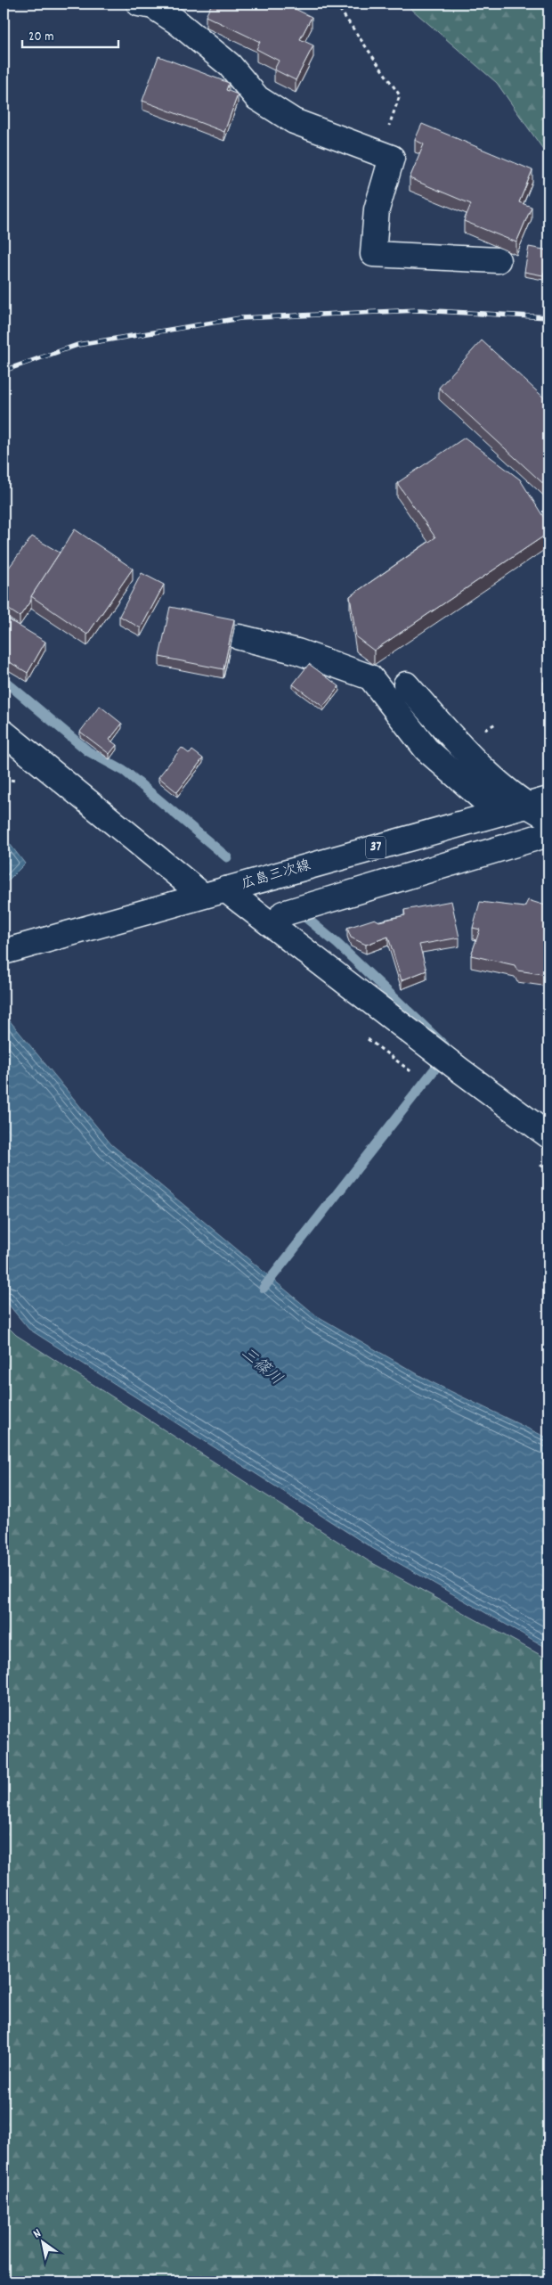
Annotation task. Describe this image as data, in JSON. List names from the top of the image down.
{
  "streets": {
    "street": ["37", "広島三次線"]
  },
  "water": ["三篠川"],
  "scale_bar": "20 m",
  "north": "top left"
}
